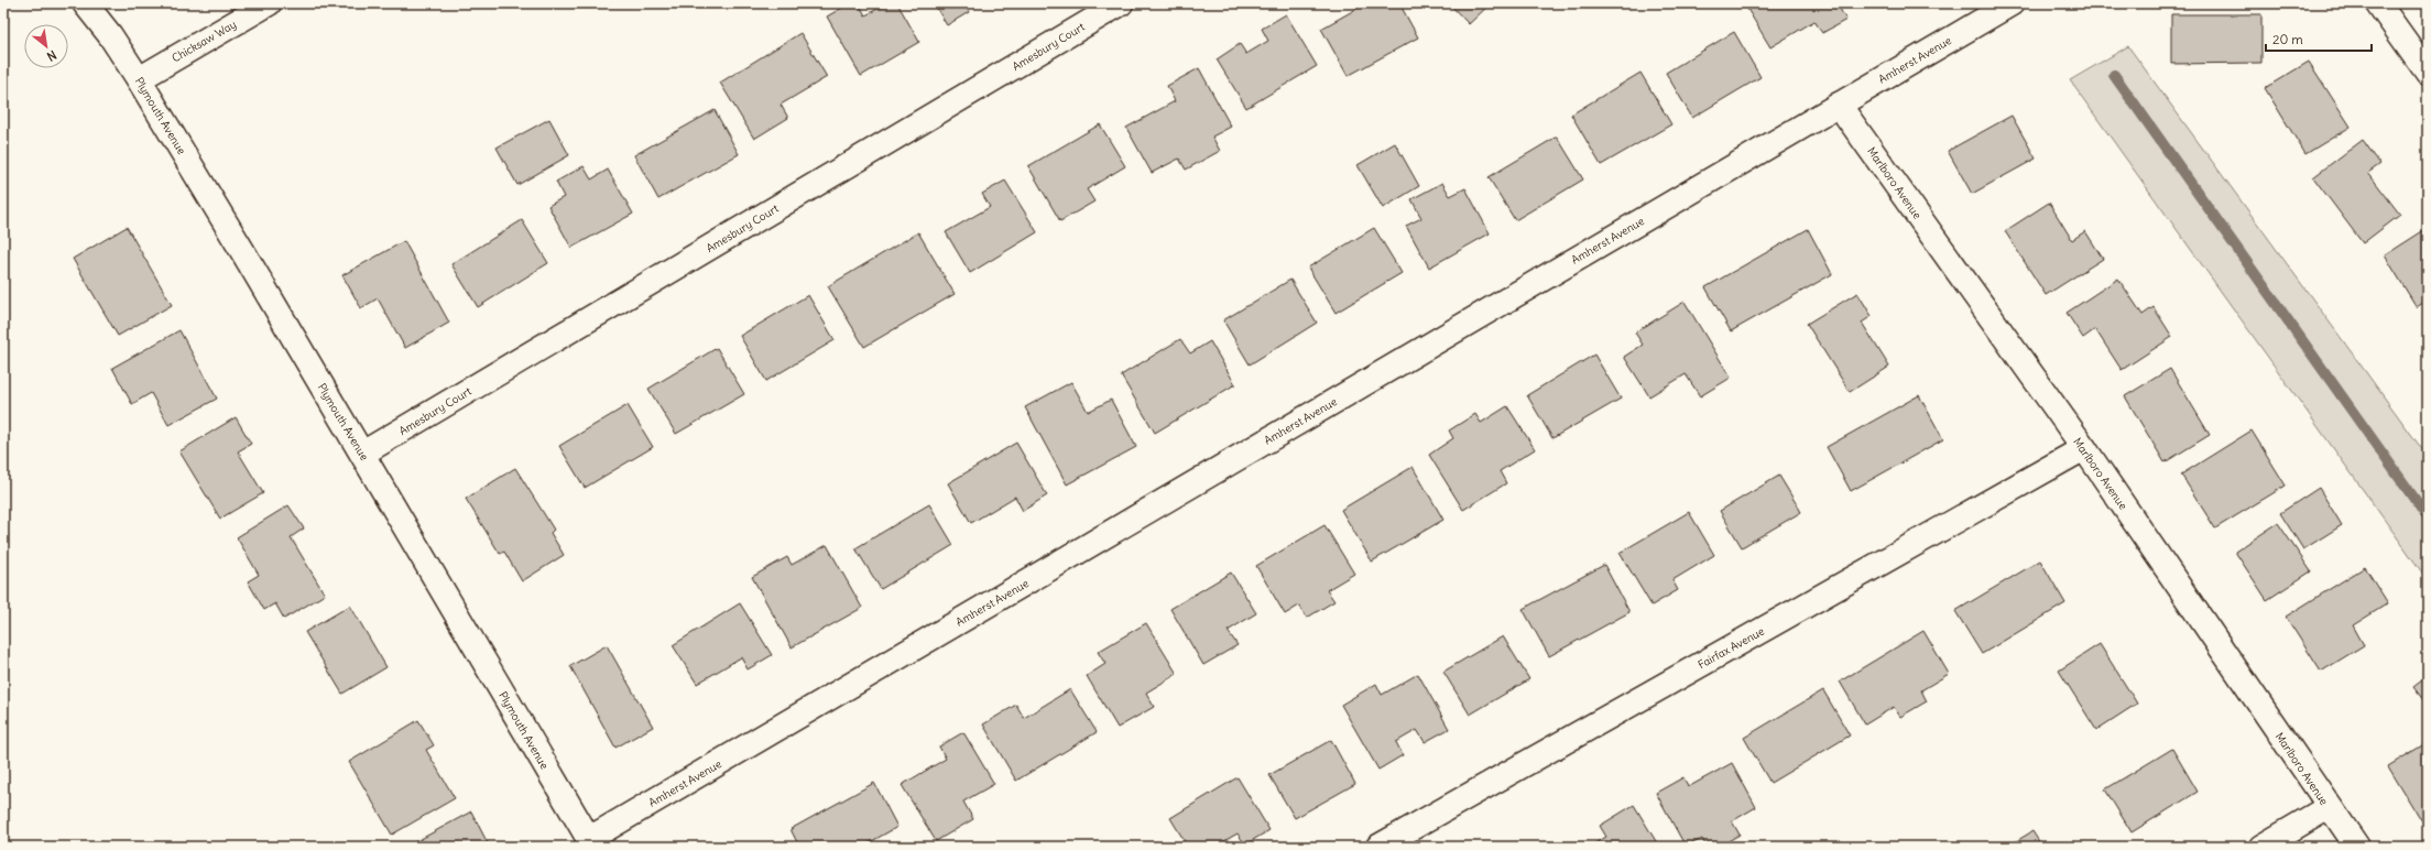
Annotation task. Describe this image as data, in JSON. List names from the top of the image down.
{
  "streets": {
    "street": [
      "Chicksaw Way",
      "Amesbury Court",
      "Amherst Avenue",
      "Plymouth Avenue",
      "Marlboro Avenue",
      "Fairfax Avenue"
    ]
  },
  "crossings": [
    ["Chicksaw Way", "Plymouth Avenue"],
    ["Amesbury Court", "Plymouth Avenue"],
    ["Amherst Avenue", "Plymouth Avenue"],
    ["Amherst Avenue", "Marlboro Avenue"],
    ["Marlboro Avenue", "Fairfax Avenue"]
  ],
  "scale_bar": "20 m",
  "north": "bottom right"
}
